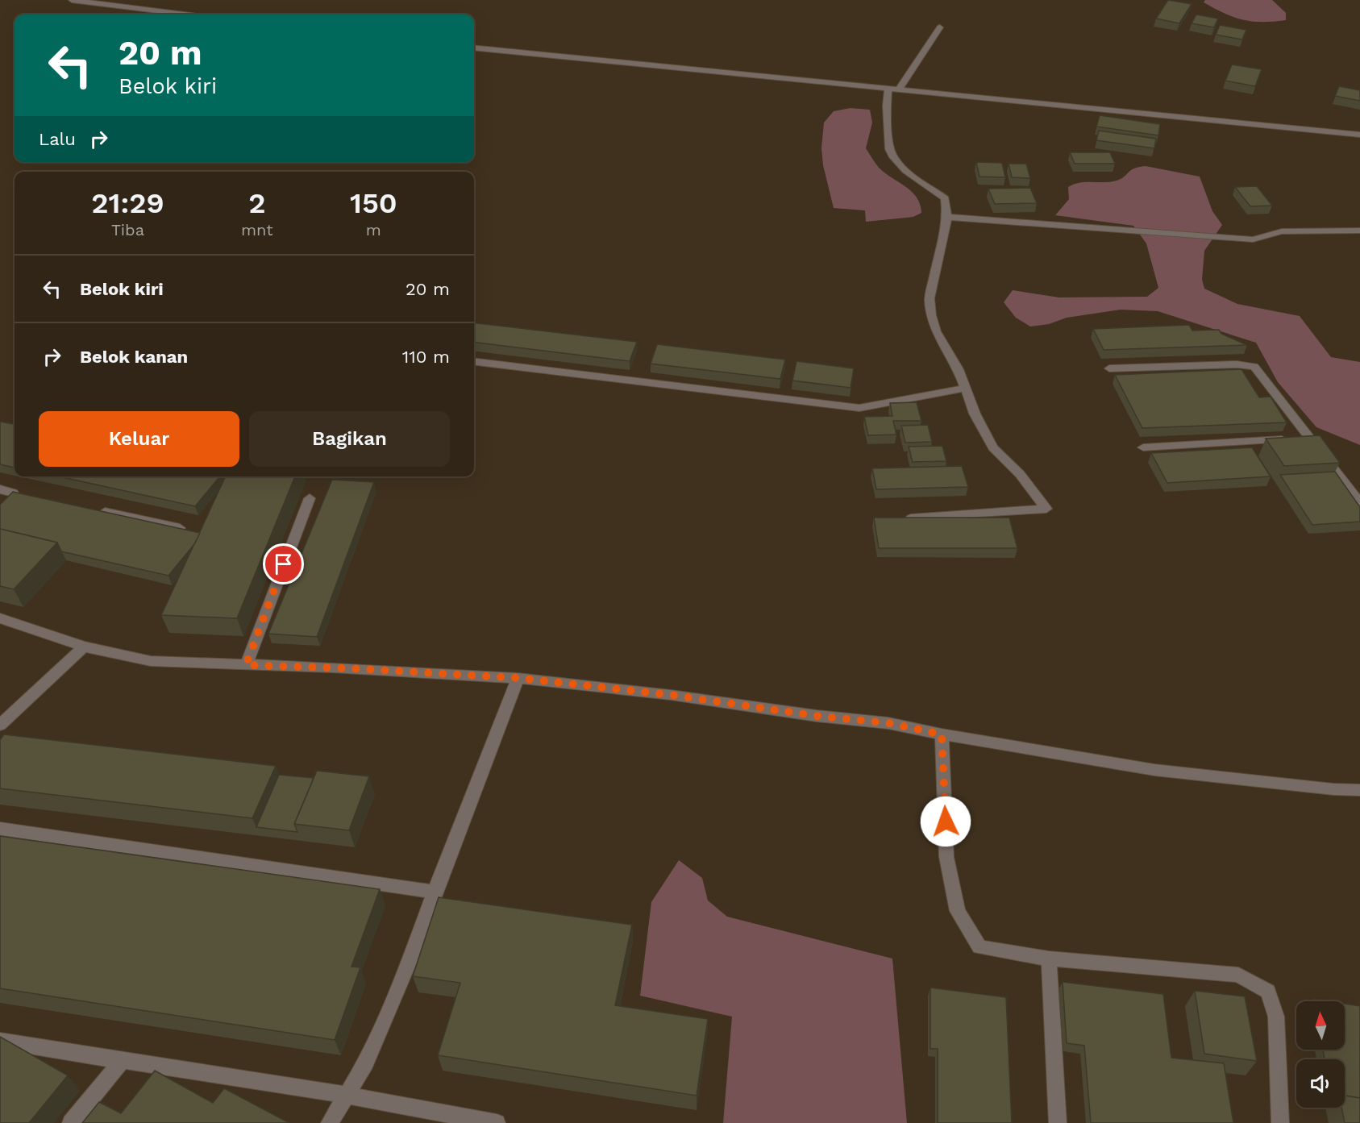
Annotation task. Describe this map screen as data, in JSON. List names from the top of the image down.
{
  "north": "top",
  "page": {
    "turn": ["20 m", "Belok kiri"],
    "then": "Lalu",
    "eta": [
      "21:29",
      "Tiba",
      "2",
      "mnt",
      "150",
      "m"
    ],
    "list": [
      {
        "name": "Belok kiri",
        "value": "20 m"
      },
      {
        "name": "Belok kanan",
        "value": "110 m"
      }
    ],
    "buttons": ["Keluar", "Bagikan"]
  }
}
